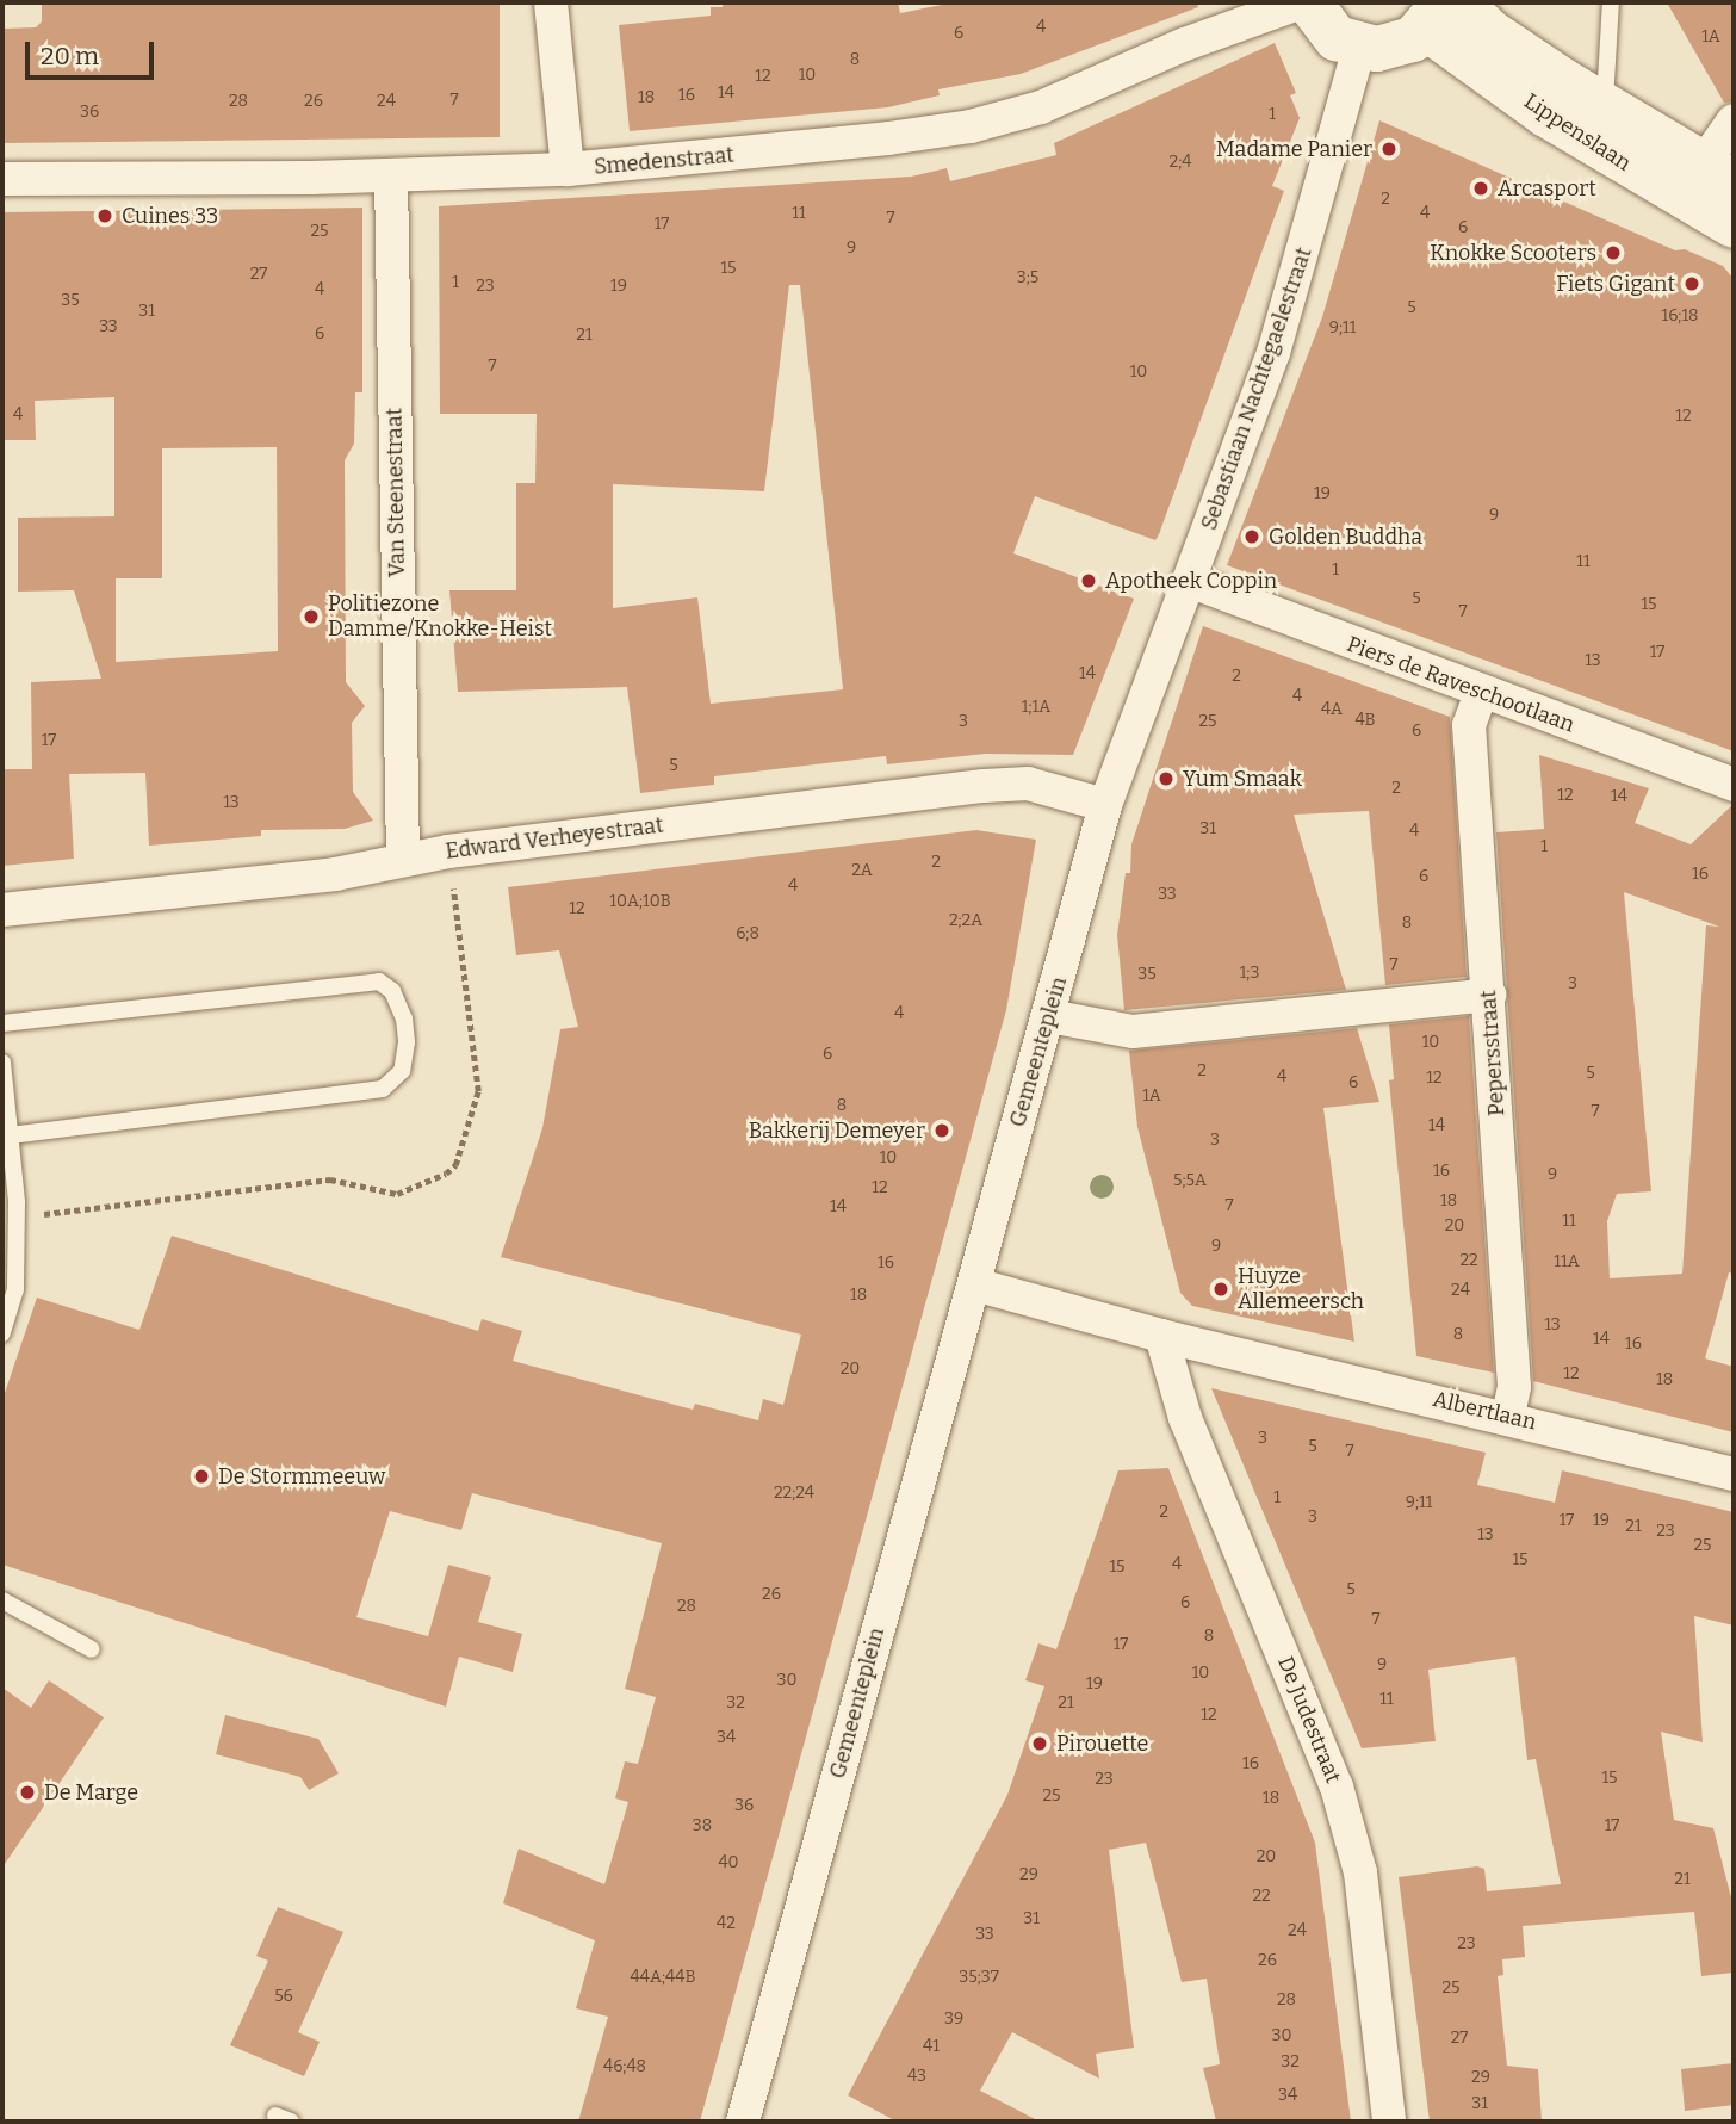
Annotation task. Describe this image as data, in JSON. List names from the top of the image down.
{
  "streets": {
    "main road": ["Lippenslaan"],
    "street": [
      "Smedenstraat",
      "Sebastiaan Nachtegaelestraat",
      "Van Steenestraat",
      "Piers de Raveschootlaan",
      "Edward Verheyestraat",
      "Gemeenteplein",
      "Pepersstraat",
      "Albertlaan",
      "De Judestraat"
    ]
  },
  "crossings": [
    ["Smedenstraat", "Van Steenestraat"],
    ["Sebastiaan Nachtegaelestraat", "Piers de Raveschootlaan"],
    ["Sebastiaan Nachtegaelestraat", "Edward Verheyestraat"],
    ["Sebastiaan Nachtegaelestraat", "Gemeenteplein"],
    ["Van Steenestraat", "Edward Verheyestraat"],
    ["Piers de Raveschootlaan", "Pepersstraat"],
    ["Pepersstraat", "Albertlaan"],
    ["Albertlaan", "De Judestraat"]
  ],
  "places": [
    "Madame Panier",
    "Arcasport",
    "Cuines 33",
    "Knokke Scooters",
    "Fiets Gigant",
    "Golden Buddha",
    "Apotheek Coppin",
    "Politiezone Damme/Knokke-Heist",
    "Yum Smaak",
    "Bakkerij Demeyer",
    "Huyze Allemeersch",
    "De Stormmeeuw",
    "Pirouette",
    "De Marge"
  ],
  "house_numbers": [
    "4",
    "6",
    "1A",
    "8",
    "10",
    "12",
    "14",
    "16",
    "18",
    "7",
    "28",
    "26",
    "24",
    "36",
    "1",
    "2;4",
    "2",
    "11",
    "4",
    "7",
    "17",
    "6",
    "25",
    "9",
    "15",
    "27",
    "3;5",
    "1",
    "23",
    "19",
    "4",
    "35",
    "5",
    "31",
    "16;18",
    "33",
    "9;11",
    "6",
    "21",
    "7",
    "10",
    "4",
    "12",
    "19",
    "9",
    "11",
    "1",
    "5",
    "15",
    "7",
    "17",
    "13",
    "14",
    "2",
    "4",
    "1;1A",
    "4A",
    "4B",
    "3",
    "25",
    "6",
    "17",
    "5",
    "2",
    "12",
    "14",
    "13",
    "31",
    "4",
    "1",
    "2",
    "2A",
    "16",
    "6",
    "4",
    "33",
    "10A;10B",
    "12",
    "2;2A",
    "8",
    "6;8",
    "7",
    "1;3",
    "35",
    "3",
    "4",
    "10",
    "6",
    "2",
    "5",
    "4",
    "12",
    "6",
    "1A",
    "8",
    "7",
    "14",
    "3",
    "10",
    "16",
    "9",
    "5;5A",
    "12",
    "18",
    "7",
    "14",
    "11",
    "20",
    "9",
    "22",
    "11A",
    "16",
    "24",
    "18",
    "13",
    "8",
    "14",
    "16",
    "20",
    "12",
    "18",
    "3",
    "5",
    "7",
    "22;24",
    "1",
    "9;11",
    "2",
    "3",
    "17",
    "19",
    "21",
    "23",
    "13",
    "25",
    "15",
    "4",
    "15",
    "5",
    "26",
    "6",
    "28",
    "7",
    "8",
    "17",
    "9",
    "10",
    "30",
    "19",
    "11",
    "32",
    "21",
    "12",
    "34",
    "16",
    "15",
    "23",
    "25",
    "18",
    "36",
    "38",
    "17",
    "20",
    "40",
    "29",
    "21",
    "22",
    "31",
    "42",
    "24",
    "33",
    "23",
    "26",
    "44A;44B",
    "35;37",
    "25",
    "56",
    "28",
    "39",
    "30",
    "27",
    "41",
    "32",
    "46;48",
    "43",
    "29",
    "34",
    "31"
  ],
  "scale_bar": "20 m"
}
